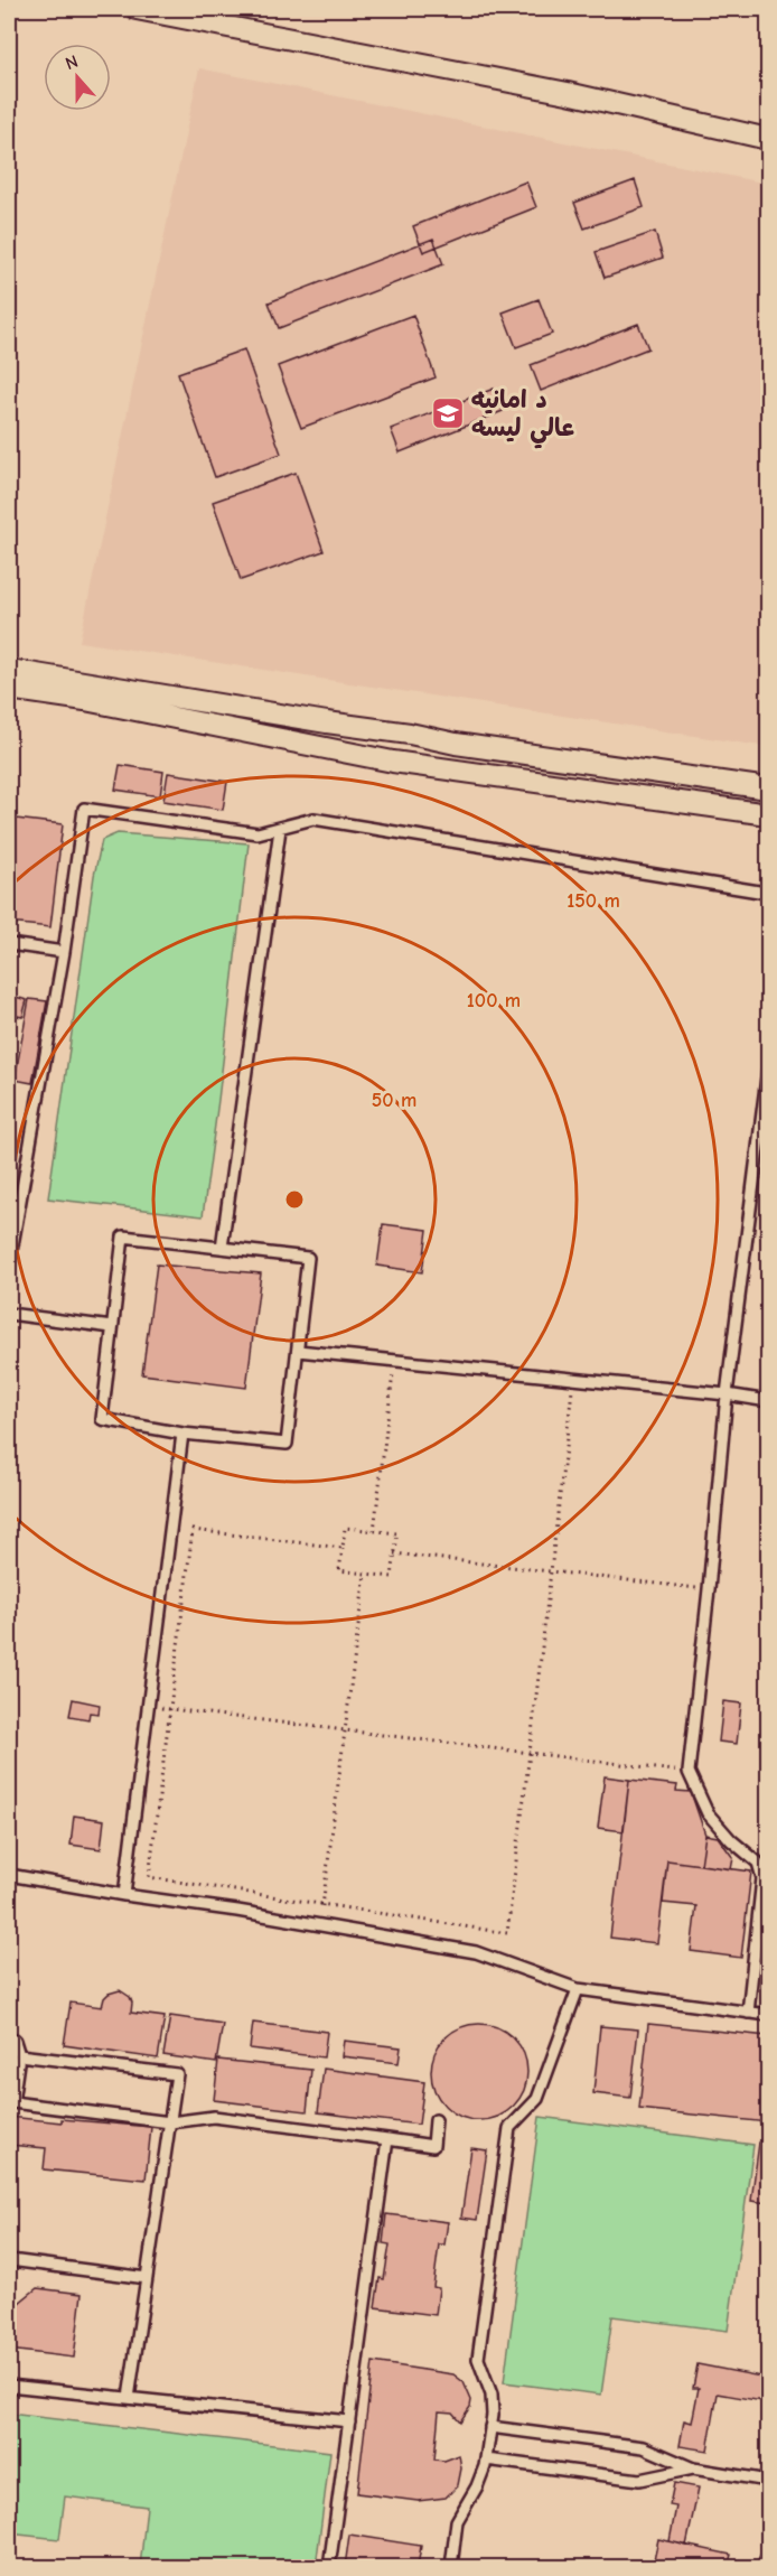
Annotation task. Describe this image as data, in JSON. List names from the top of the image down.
{
  "places": {
    "school or university": ["د امانیه عالي لیسه"]
  },
  "north": "top",
  "rings": ["150 m", "100 m", "50 m"]
}
